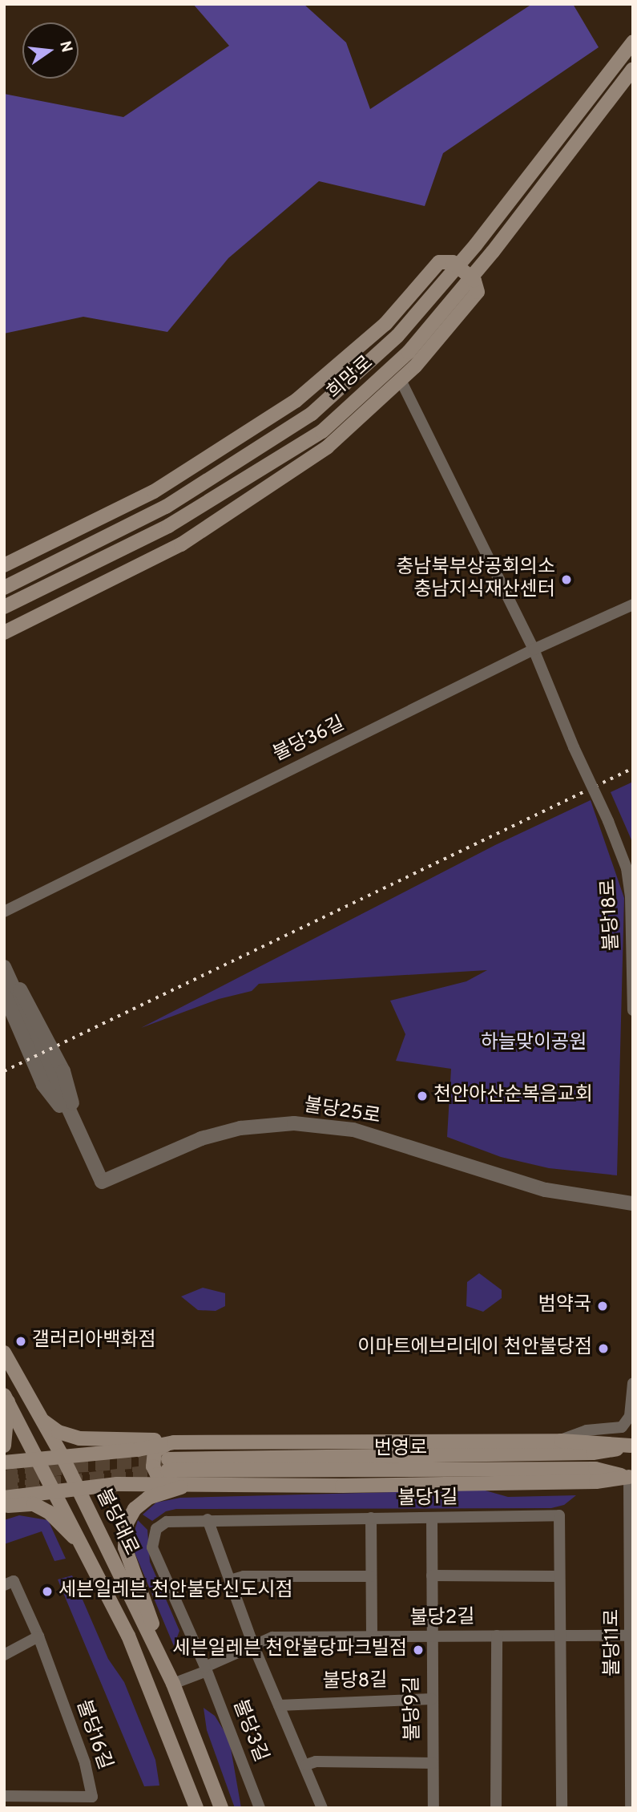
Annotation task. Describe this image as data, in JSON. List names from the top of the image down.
{
  "streets": {
    "main road": ["희망로", "번영로", "불당대로"],
    "street": [
      "불당36길",
      "불당18로",
      "불당25로",
      "불당1길",
      "불당2길",
      "불당11로",
      "불당8길",
      "불당9길",
      "불당3길",
      "불당16길"
    ]
  },
  "crossings": [
    ["불당36길", "불당18로"],
    ["번영로", "불당11로"],
    ["불당1길", "불당2길"],
    ["불당1길", "불당9길"],
    ["불당1길", "불당3길"],
    ["불당대로", "불당2길"],
    ["불당2길", "불당11로"],
    ["불당2길", "불당9길"],
    ["불당2길", "불당3길"],
    ["불당8길", "불당9길"]
  ],
  "parks": ["하늘맞이공원"],
  "places": [
    "충남북부상공회의소 충남지식재산센터",
    "천안아산순복음교회",
    "범약국",
    "갤러리아백화점",
    "이마트에브리데이 천안불당점",
    "세븐일레븐 천안불당신도시점",
    "세븐일레븐 천안불당파크빌점"
  ],
  "north": "right"
}
